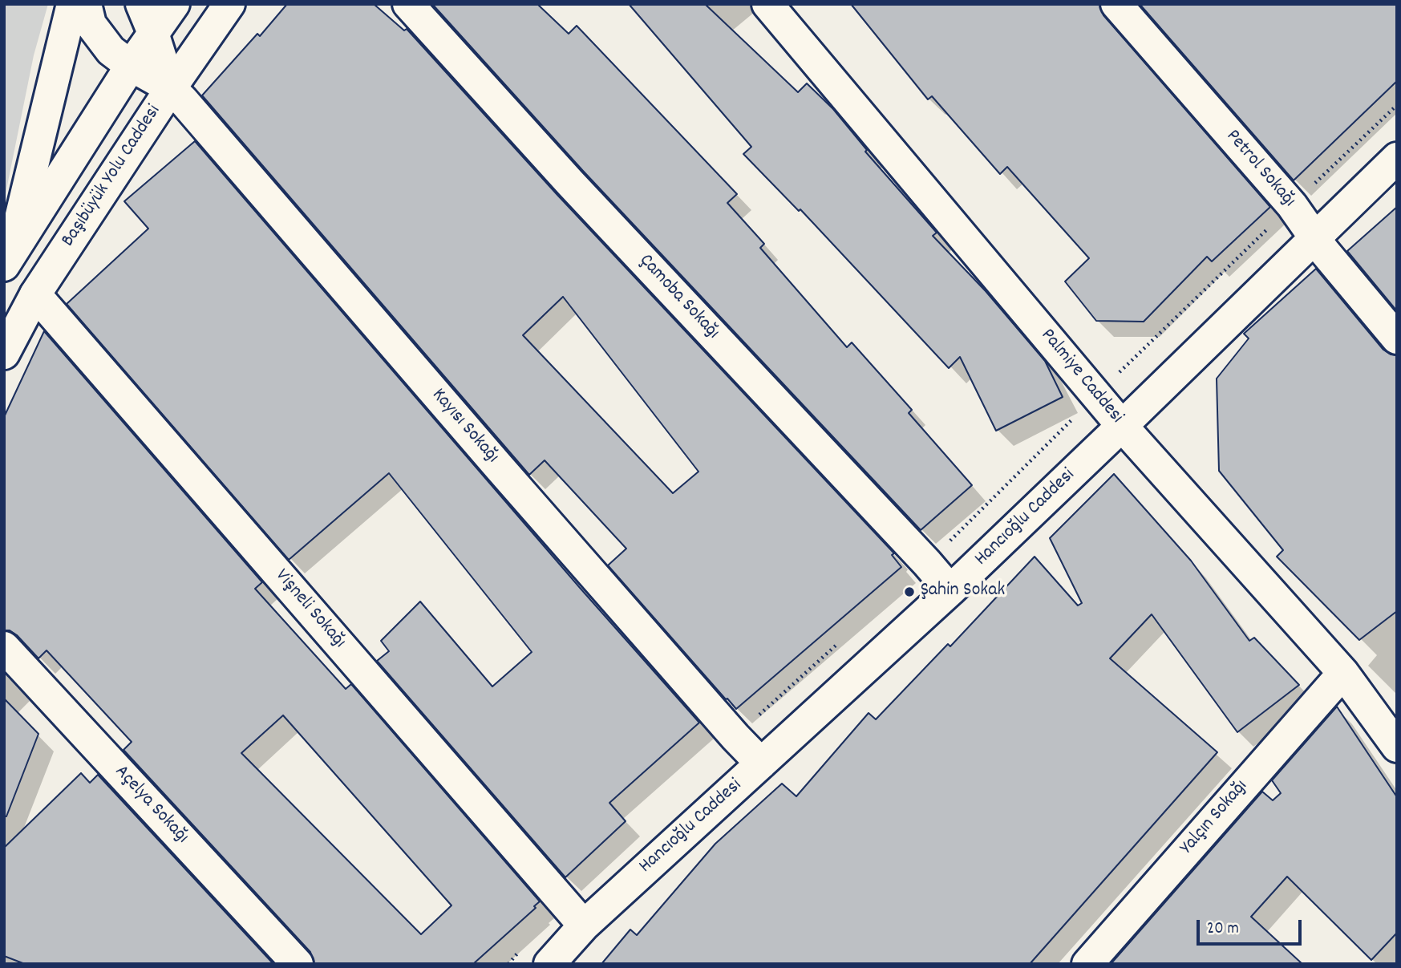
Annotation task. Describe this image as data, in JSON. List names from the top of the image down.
{
  "streets": {
    "street": [
      "Petrol Sokağı",
      "Başıbüyük Yolu Caddesi",
      "Çamoba Sokağı",
      "Palmiye Caddesi",
      "Kayısı Sokağı",
      "Hancıoğlu Caddesi",
      "Vişneli Sokağı",
      "Açelya Sokağı",
      "Yalçın Sokağı"
    ]
  },
  "crossings": [
    ["Petrol Sokağı", "Hancıoğlu Caddesi"],
    ["Başıbüyük Yolu Caddesi", "Kayısı Sokağı"],
    ["Başıbüyük Yolu Caddesi", "Vişneli Sokağı"],
    ["Çamoba Sokağı", "Hancıoğlu Caddesi"],
    ["Palmiye Caddesi", "Hancıoğlu Caddesi"],
    ["Palmiye Caddesi", "Yalçın Sokağı"],
    ["Kayısı Sokağı", "Hancıoğlu Caddesi"],
    ["Hancıoğlu Caddesi", "Vişneli Sokağı"]
  ],
  "places": ["Şahin Sokak"],
  "scale_bar": "20 m"
}
